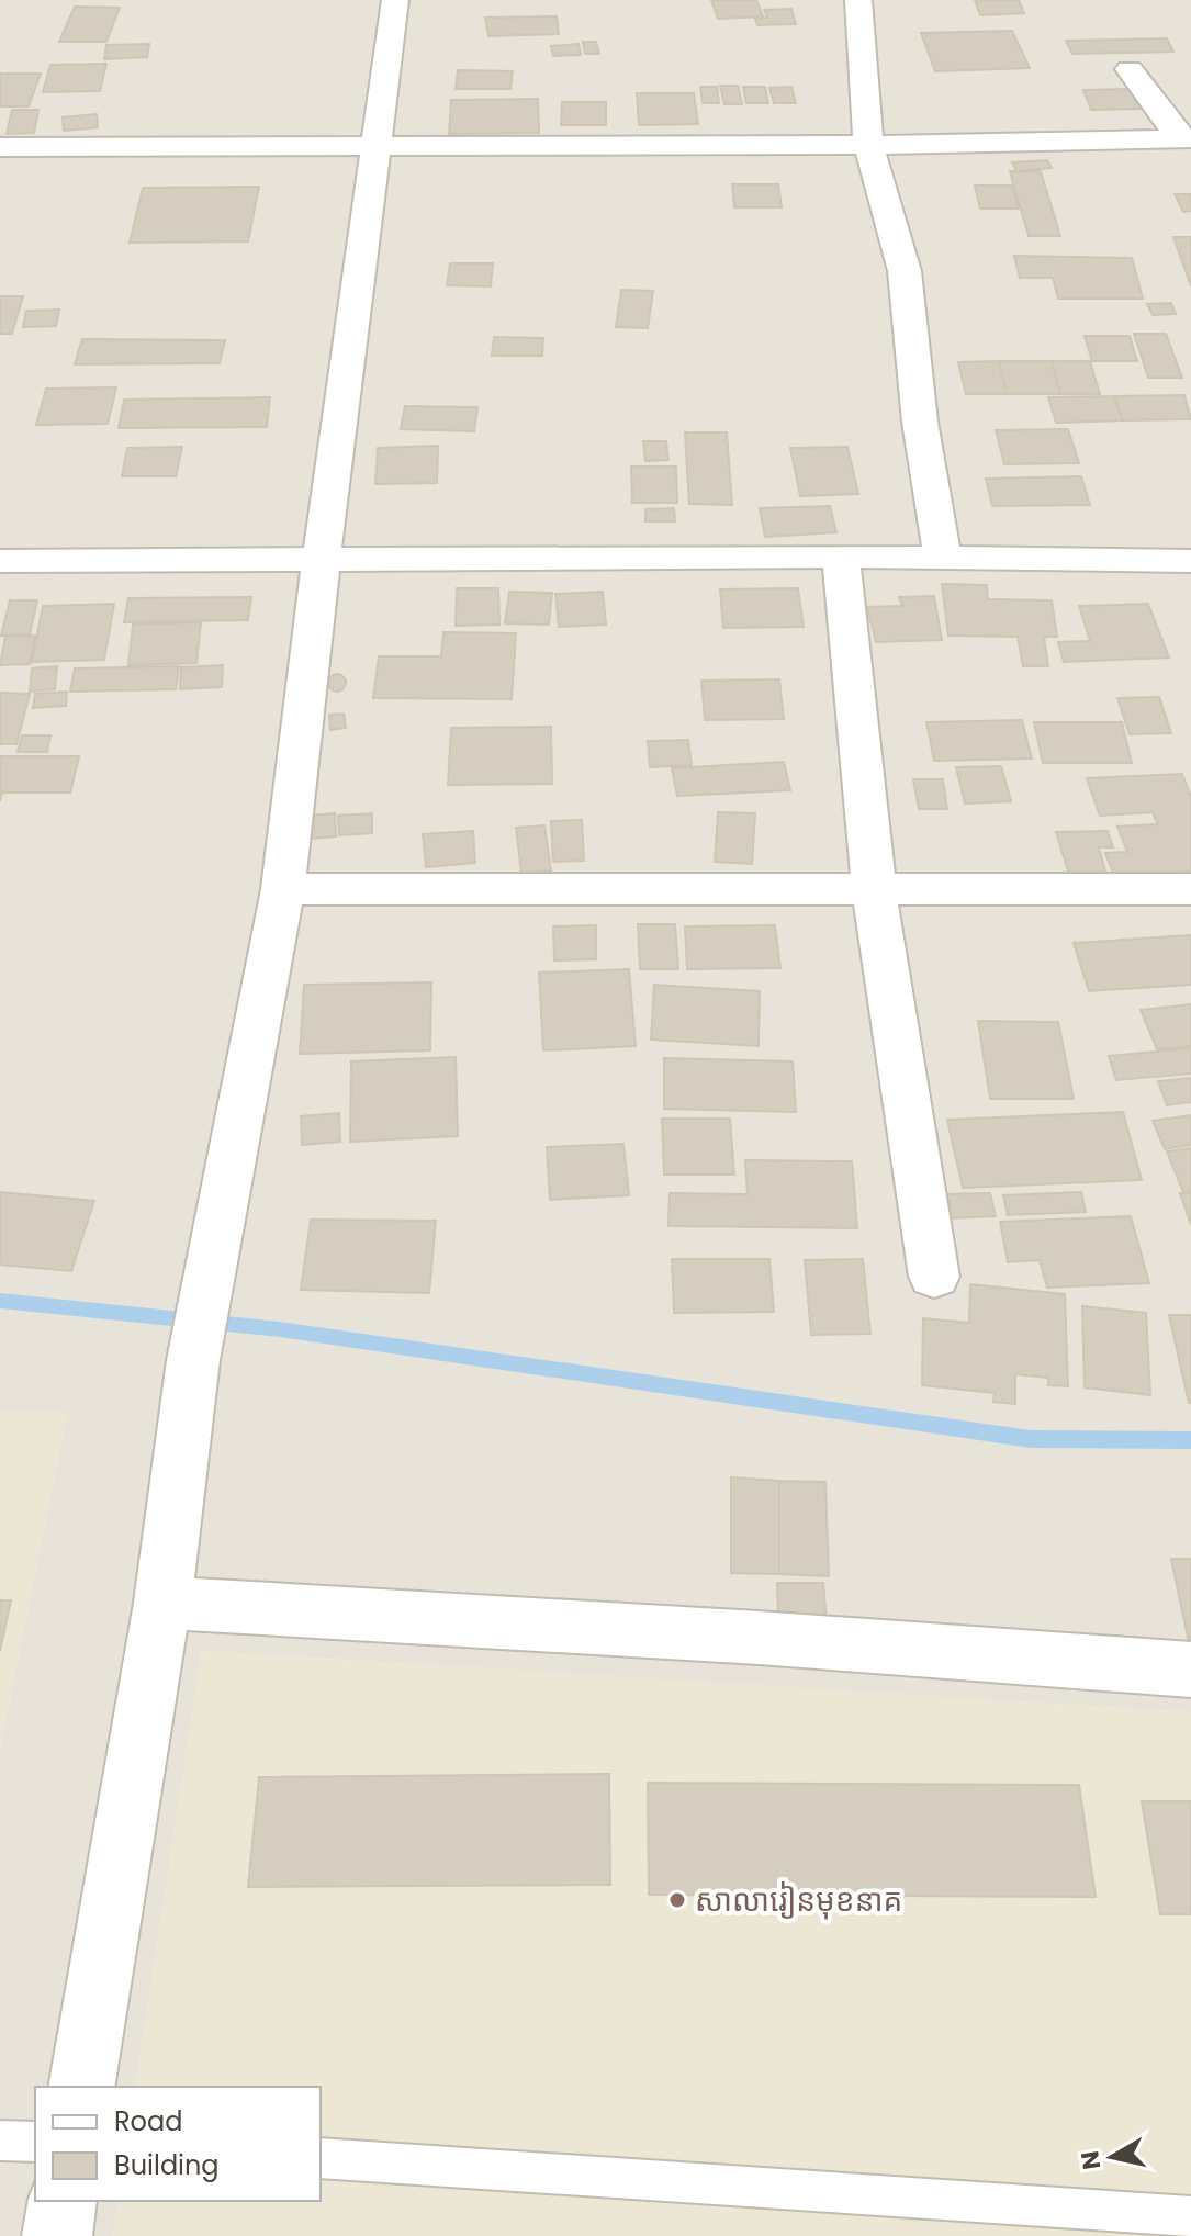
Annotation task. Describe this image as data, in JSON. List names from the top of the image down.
{
  "places": ["សាលារៀនមុខនាគ"],
  "legend": ["Road", "Building"],
  "north": "left"
}
